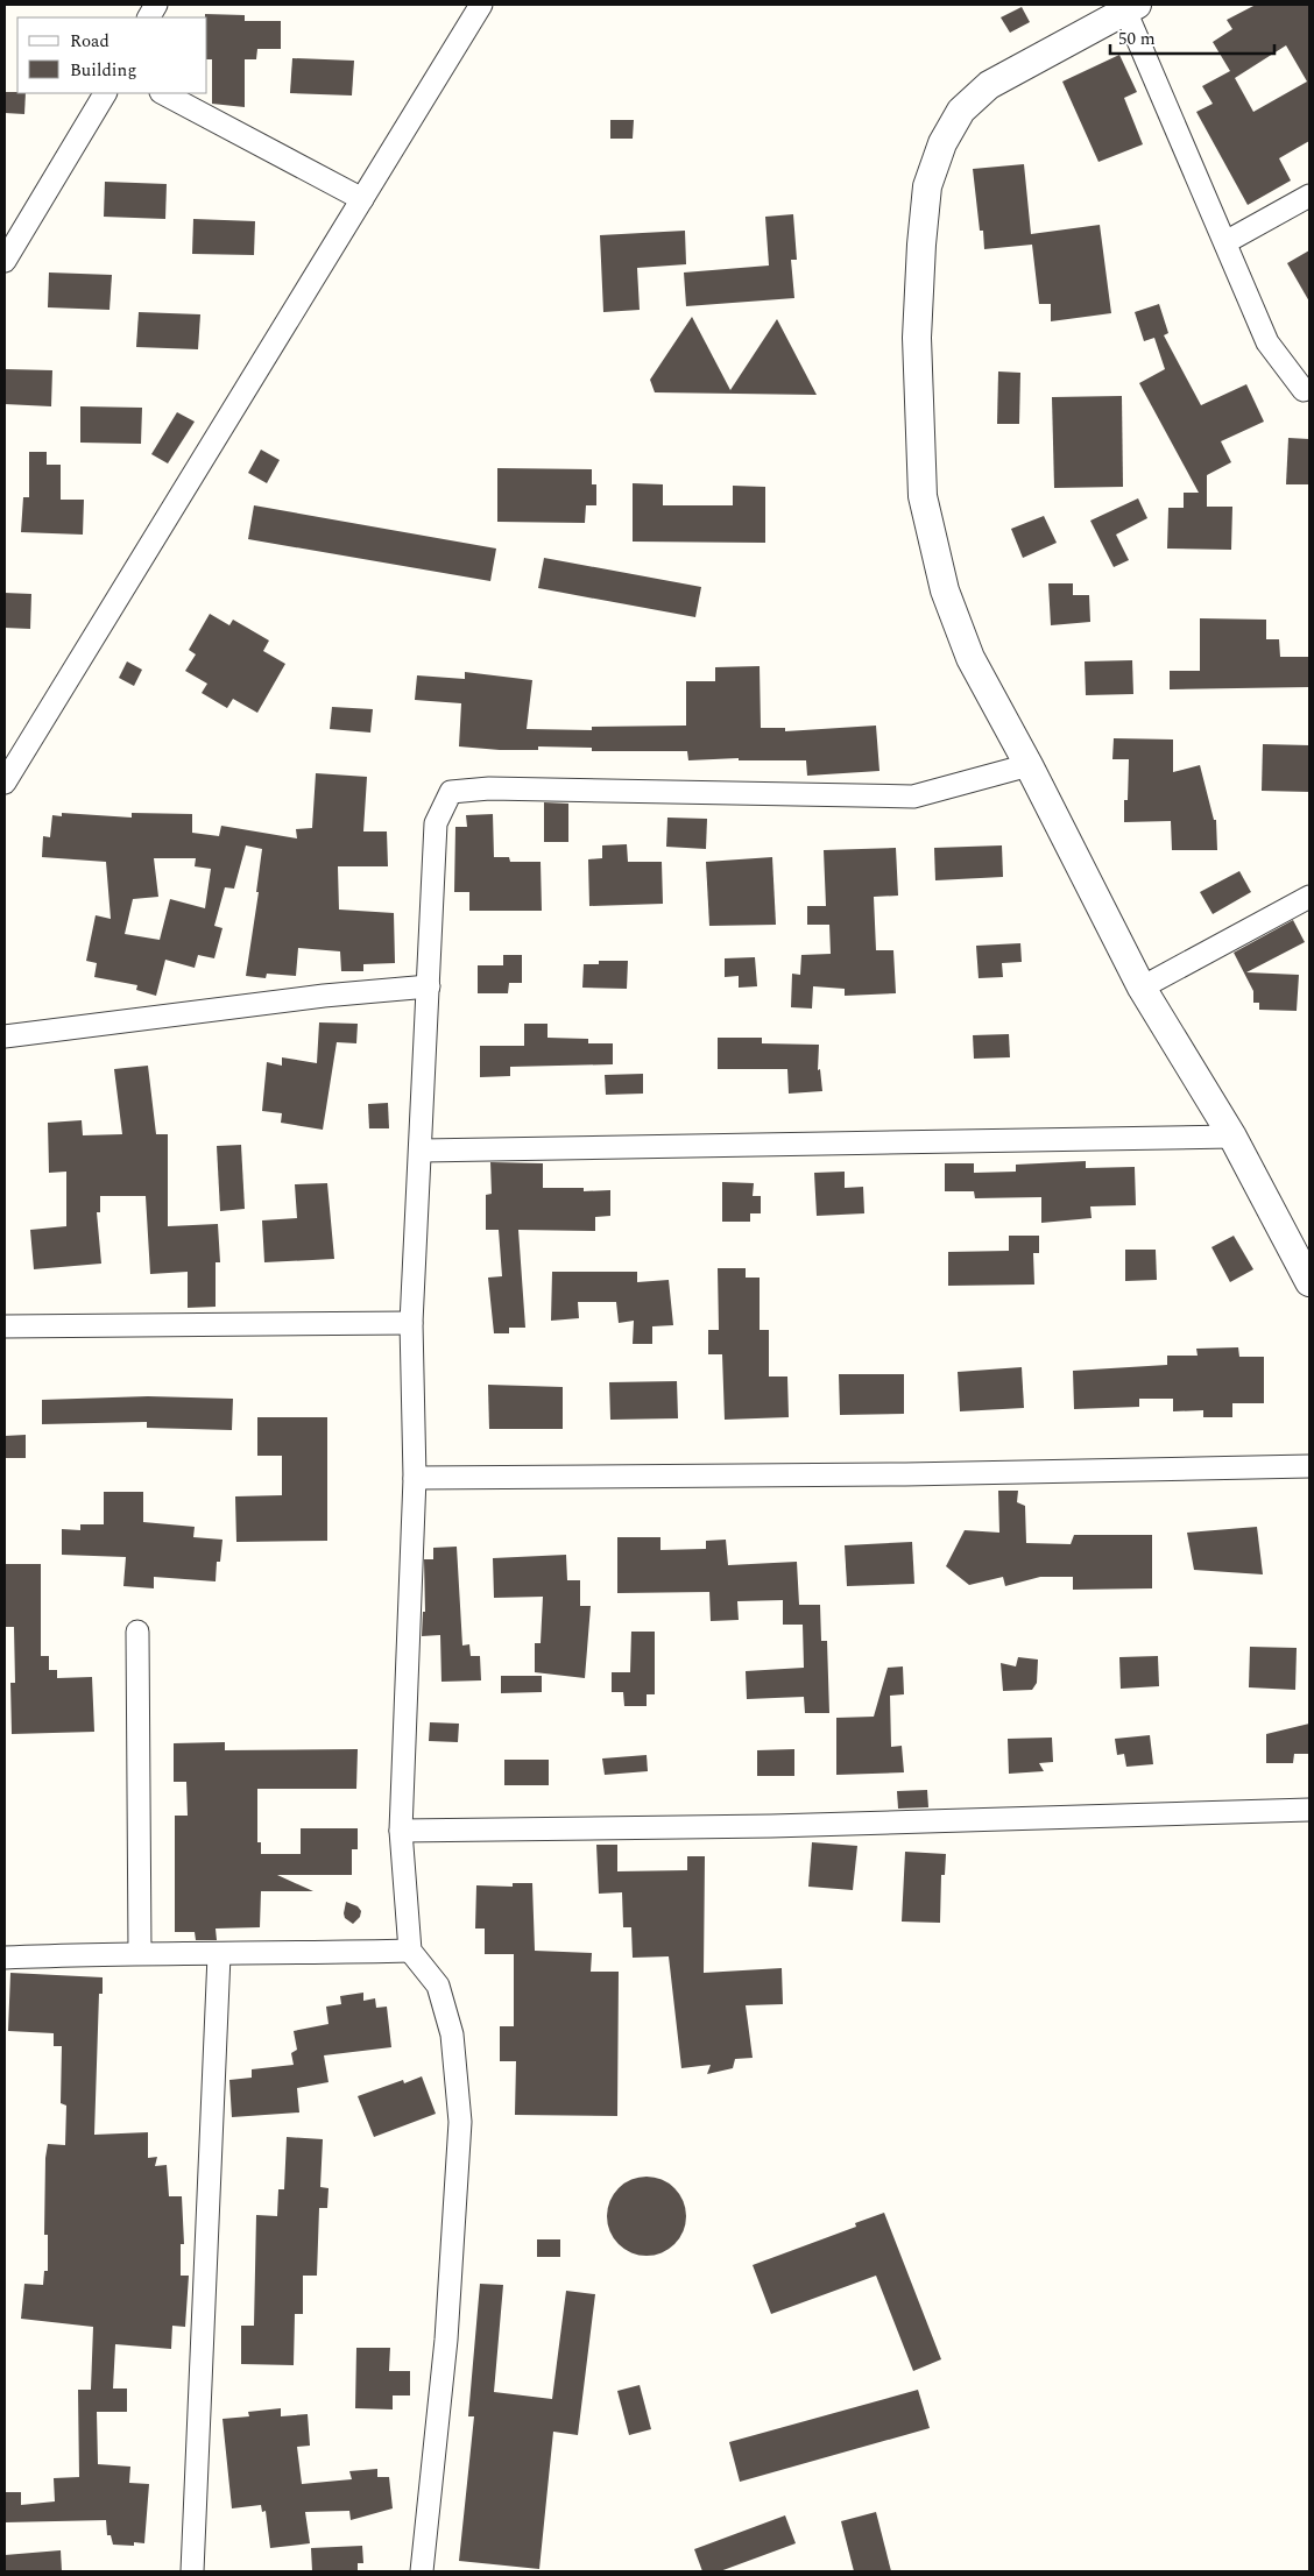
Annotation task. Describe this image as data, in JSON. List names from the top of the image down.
{
  "legend": ["Road", "Building"],
  "scale_bar": "50 m"
}
